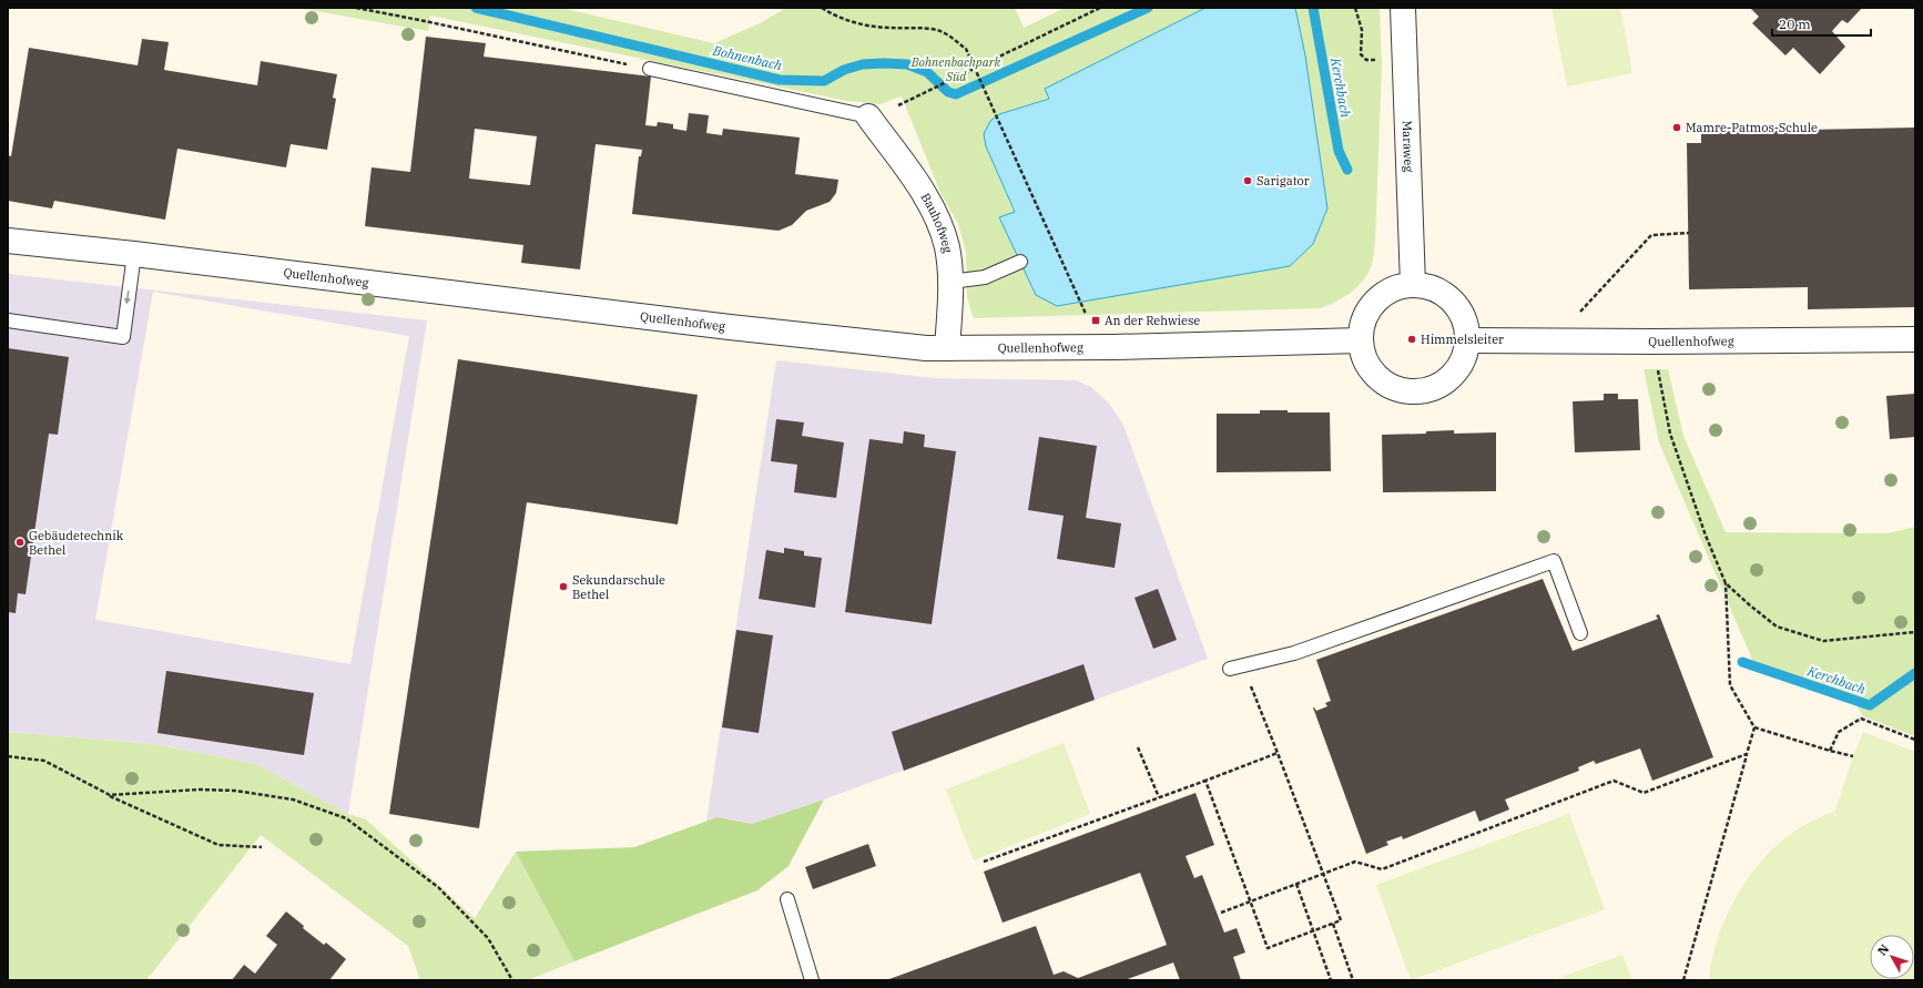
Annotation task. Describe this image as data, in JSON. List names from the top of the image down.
{
  "streets": {
    "street": ["Maraweg", "Bauhofweg", "Quellenhofweg"]
  },
  "crossings": [
    ["Maraweg", "Quellenhofweg"],
    ["Bauhofweg", "Quellenhofweg"]
  ],
  "water": ["Bohnenbach", "Kerchbach"],
  "parks": ["Bohnenbachpark Süd"],
  "places": {
    "other": [
      "Mamre-Patmos-Schule",
      "Sarigator",
      "Himmelsleiter",
      "Gebäudetechnik Bethel",
      "Sekundarschule Bethel"
    ],
    "transit": ["An der Rehwiese"]
  },
  "scale_bar": "20 m",
  "north": "top left"
}
